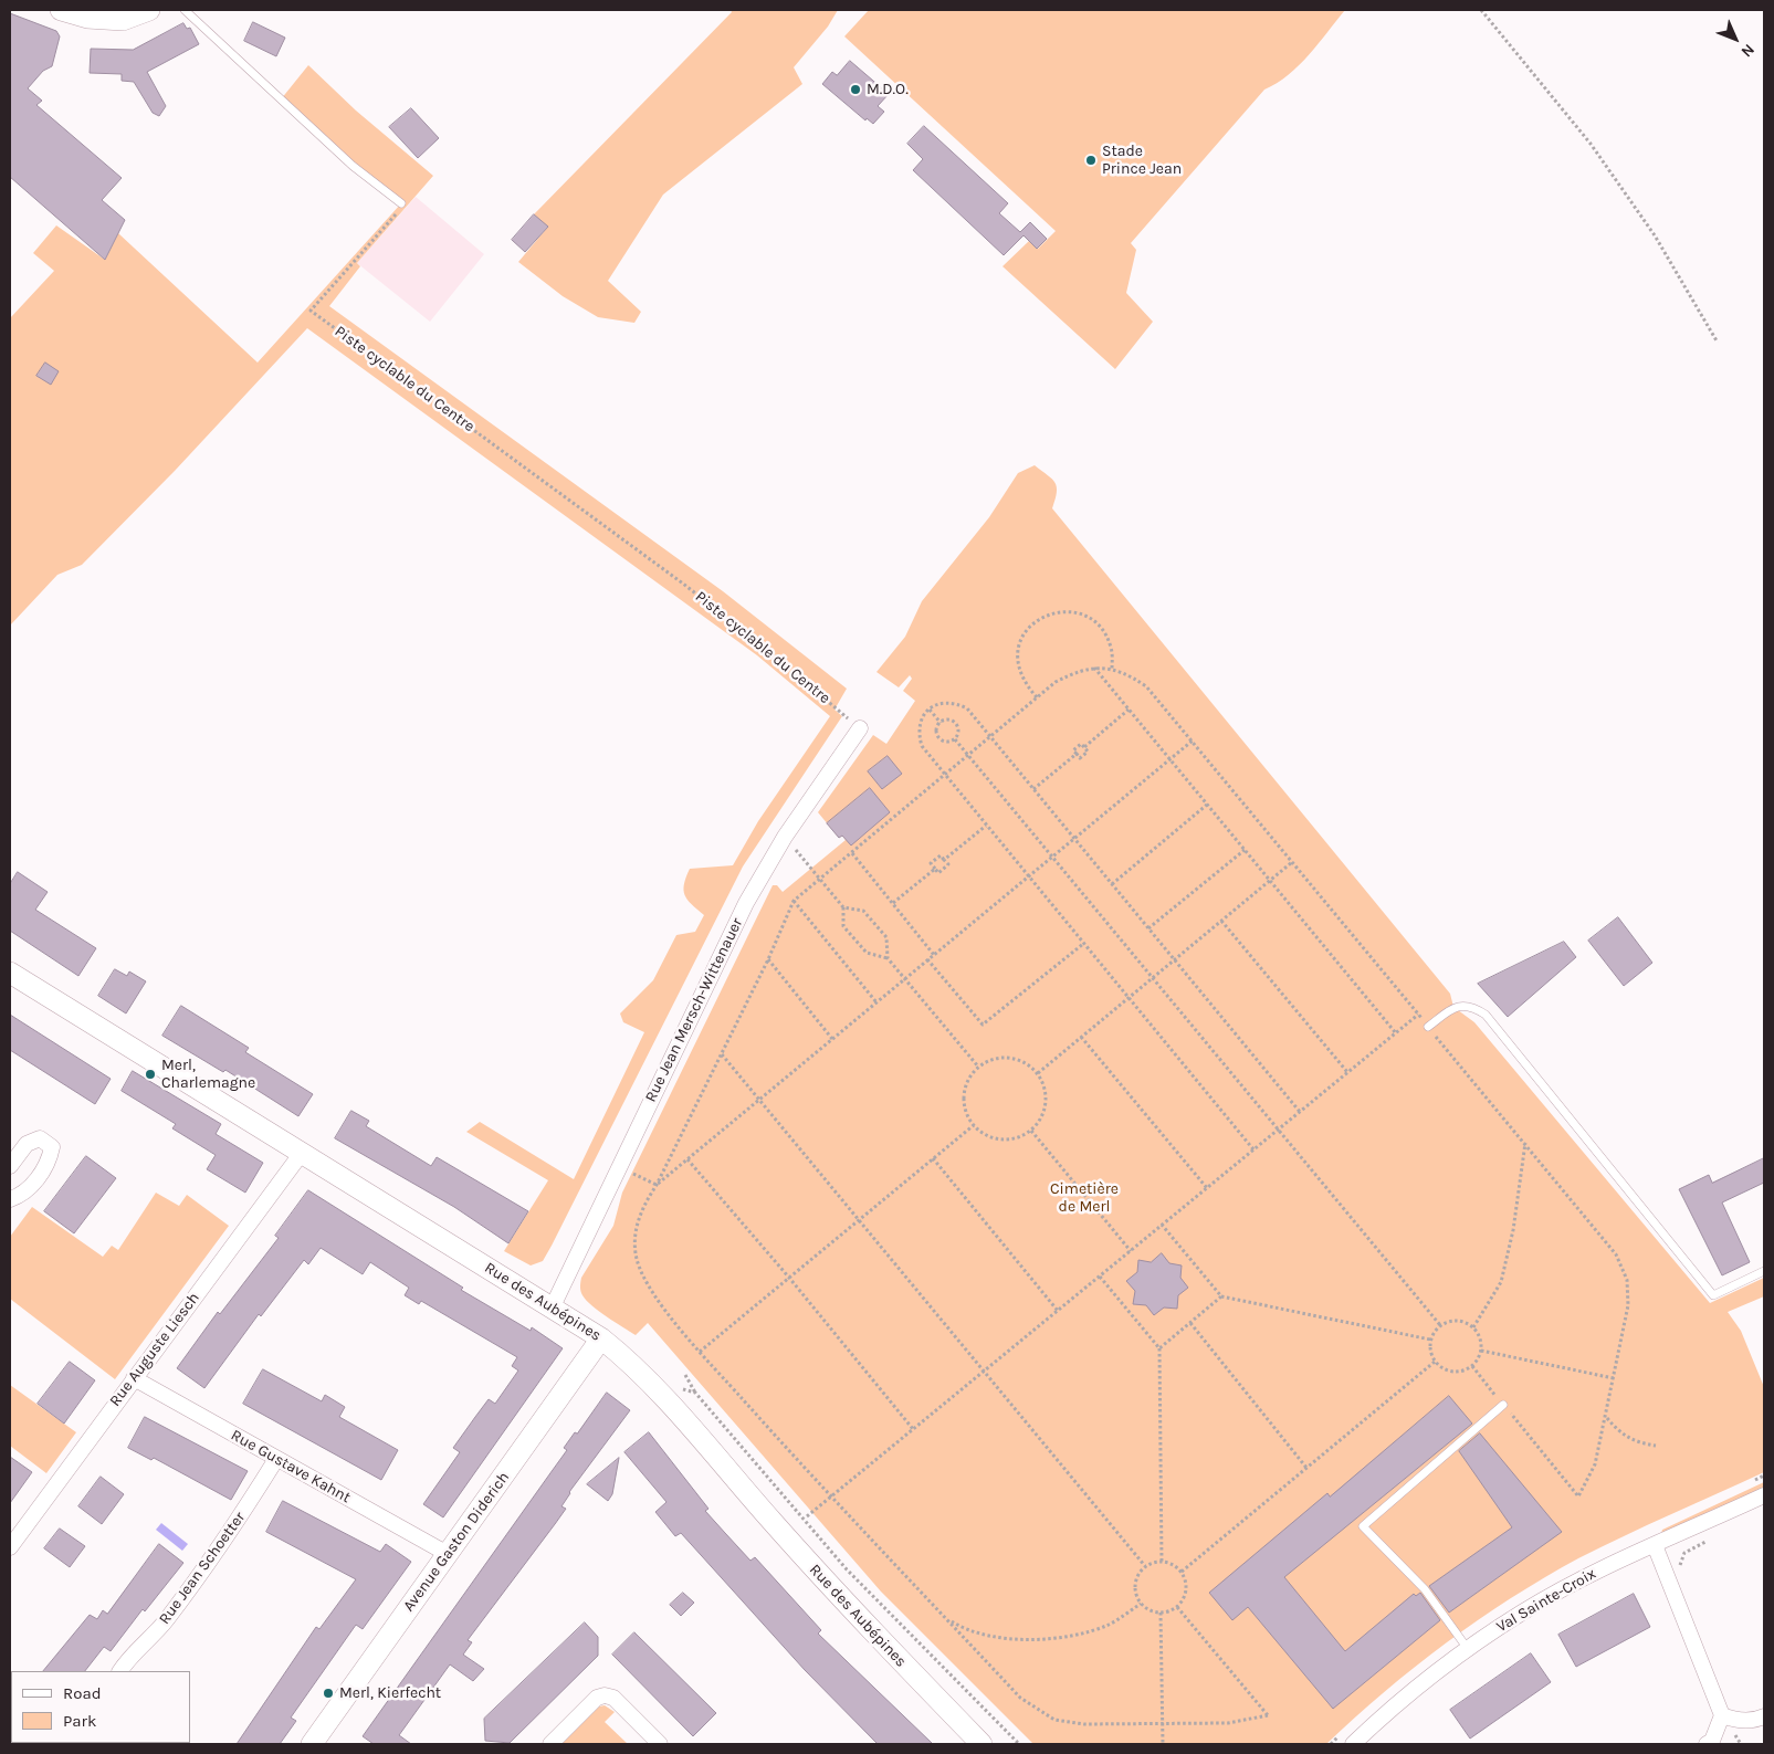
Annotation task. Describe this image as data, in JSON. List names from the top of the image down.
{
  "streets": {
    "street": [
      "Rue Jean Mersch-Wittenauer",
      "Rue des Aubépines",
      "Rue Auguste Liesch",
      "Rue Gustave Kahnt",
      "Avenue Gaston Diderich",
      "Rue Jean Schoetter",
      "Val Sainte-Croix"
    ],
    "path": ["Piste cyclable du Centre"]
  },
  "crossings": [
    ["Rue Jean Mersch-Wittenauer", "Rue des Aubépines"],
    ["Rue des Aubépines", "Rue Auguste Liesch"],
    ["Rue des Aubépines", "Avenue Gaston Diderich"],
    ["Rue Auguste Liesch", "Rue Gustave Kahnt"],
    ["Rue Gustave Kahnt", "Avenue Gaston Diderich"],
    ["Rue Gustave Kahnt", "Rue Jean Schoetter"]
  ],
  "parks": ["Cimetière de Merl"],
  "places": [
    "M.D.O.",
    "Stade Prince Jean",
    "Merl, Charlemagne",
    "Merl, Kierfecht"
  ],
  "legend": ["Road", "Park"],
  "north": "bottom right"
}
